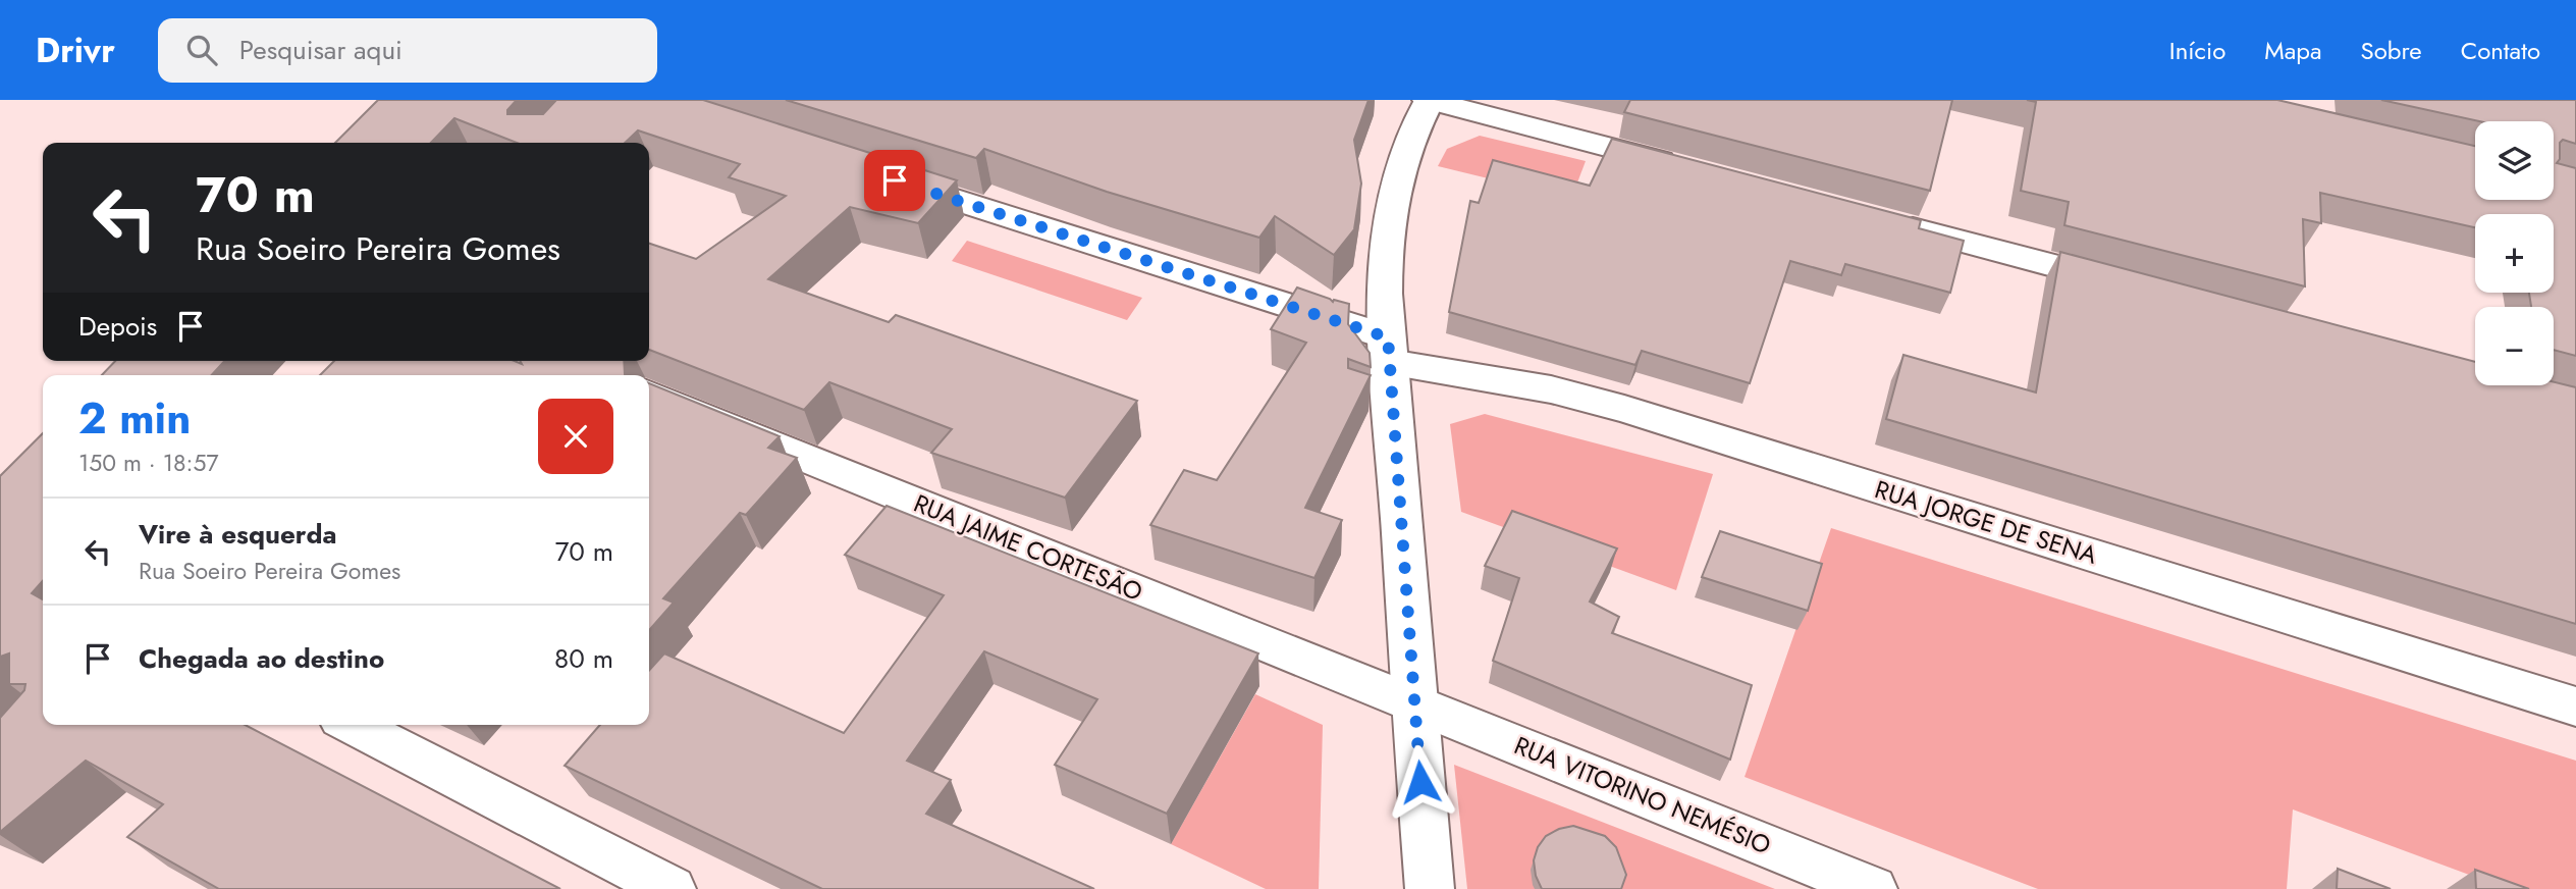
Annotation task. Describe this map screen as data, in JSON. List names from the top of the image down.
{
  "streets": {
    "street": ["RUA JORGE DE SENA", "RUA JAIME CORTESÃO", "RUA VITORINO NEMÉSIO"]
  },
  "crossings": [
    ["RUA JAIME CORTESÃO", "RUA VITORINO NEMÉSIO"]
  ],
  "page": {
    "header": "Drivr",
    "search": "Pesquisar aqui",
    "nav": [
      "Início",
      "Mapa",
      "Sobre",
      "Contato"
    ],
    "map_buttons": ["+", "−"],
    "turn": ["70 m", "Rua Soeiro Pereira Gomes"],
    "then": "Depois",
    "heading": ["2 min", "150 m · 18:57"],
    "list": [
      {
        "name": "Vire à esquerda",
        "note": "Rua Soeiro Pereira Gomes",
        "value": "70 m"
      },
      {
        "name": "Chegada ao destino",
        "value": "80 m"
      }
    ]
  }
}
